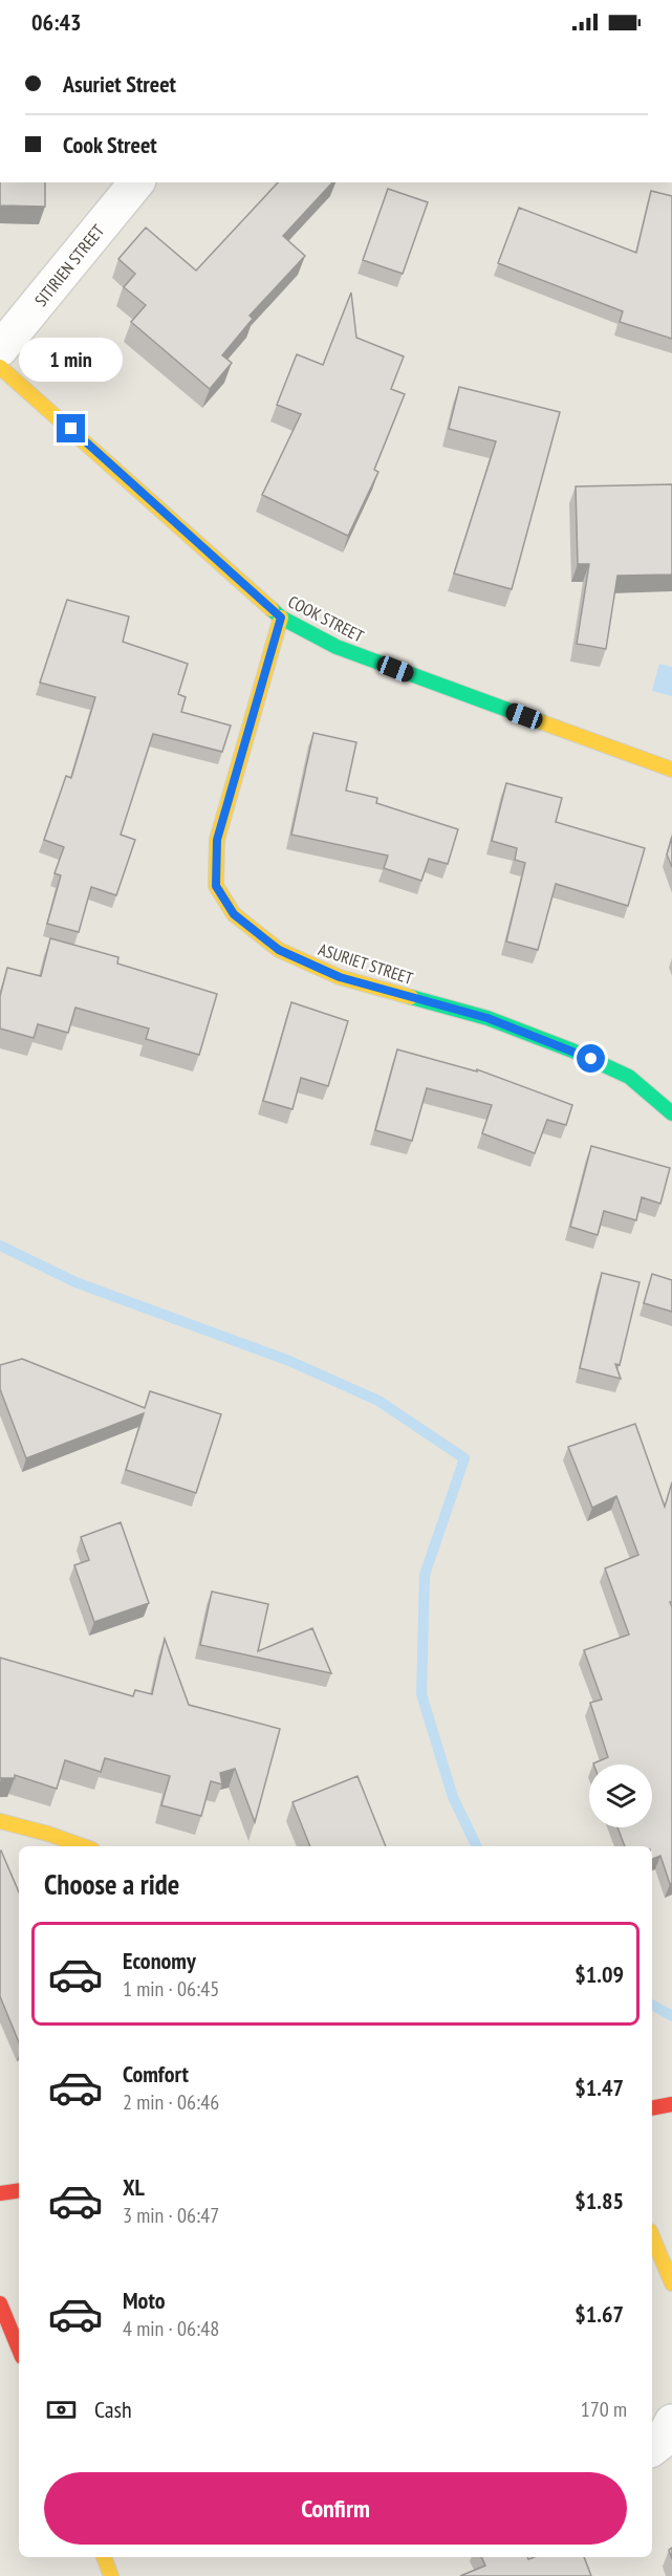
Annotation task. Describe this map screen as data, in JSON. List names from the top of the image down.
{
  "streets": {
    "street": ["SITIRIEN STREET", "COOK STREET", "ASURIET STREET"]
  },
  "crossings": [
    ["COOK STREET", "ASURIET STREET"]
  ],
  "page": {
    "status": "06:43",
    "banner": ["Asuriet Street", "Cook Street"],
    "bubble": "1 min",
    "heading": "Choose a ride",
    "list": [
      {
        "name": "Economy",
        "note": "1 min · 06:45",
        "value": "$1.09"
      },
      {
        "name": "Comfort",
        "note": "2 min · 06:46",
        "value": "$1.47"
      },
      {
        "name": "XL",
        "note": "3 min · 06:47",
        "value": "$1.85"
      },
      {
        "name": "Moto",
        "note": "4 min · 06:48",
        "value": "$1.67"
      }
    ],
    "pay": ["Cash", "170 m"],
    "buttons": "Confirm"
  }
}
